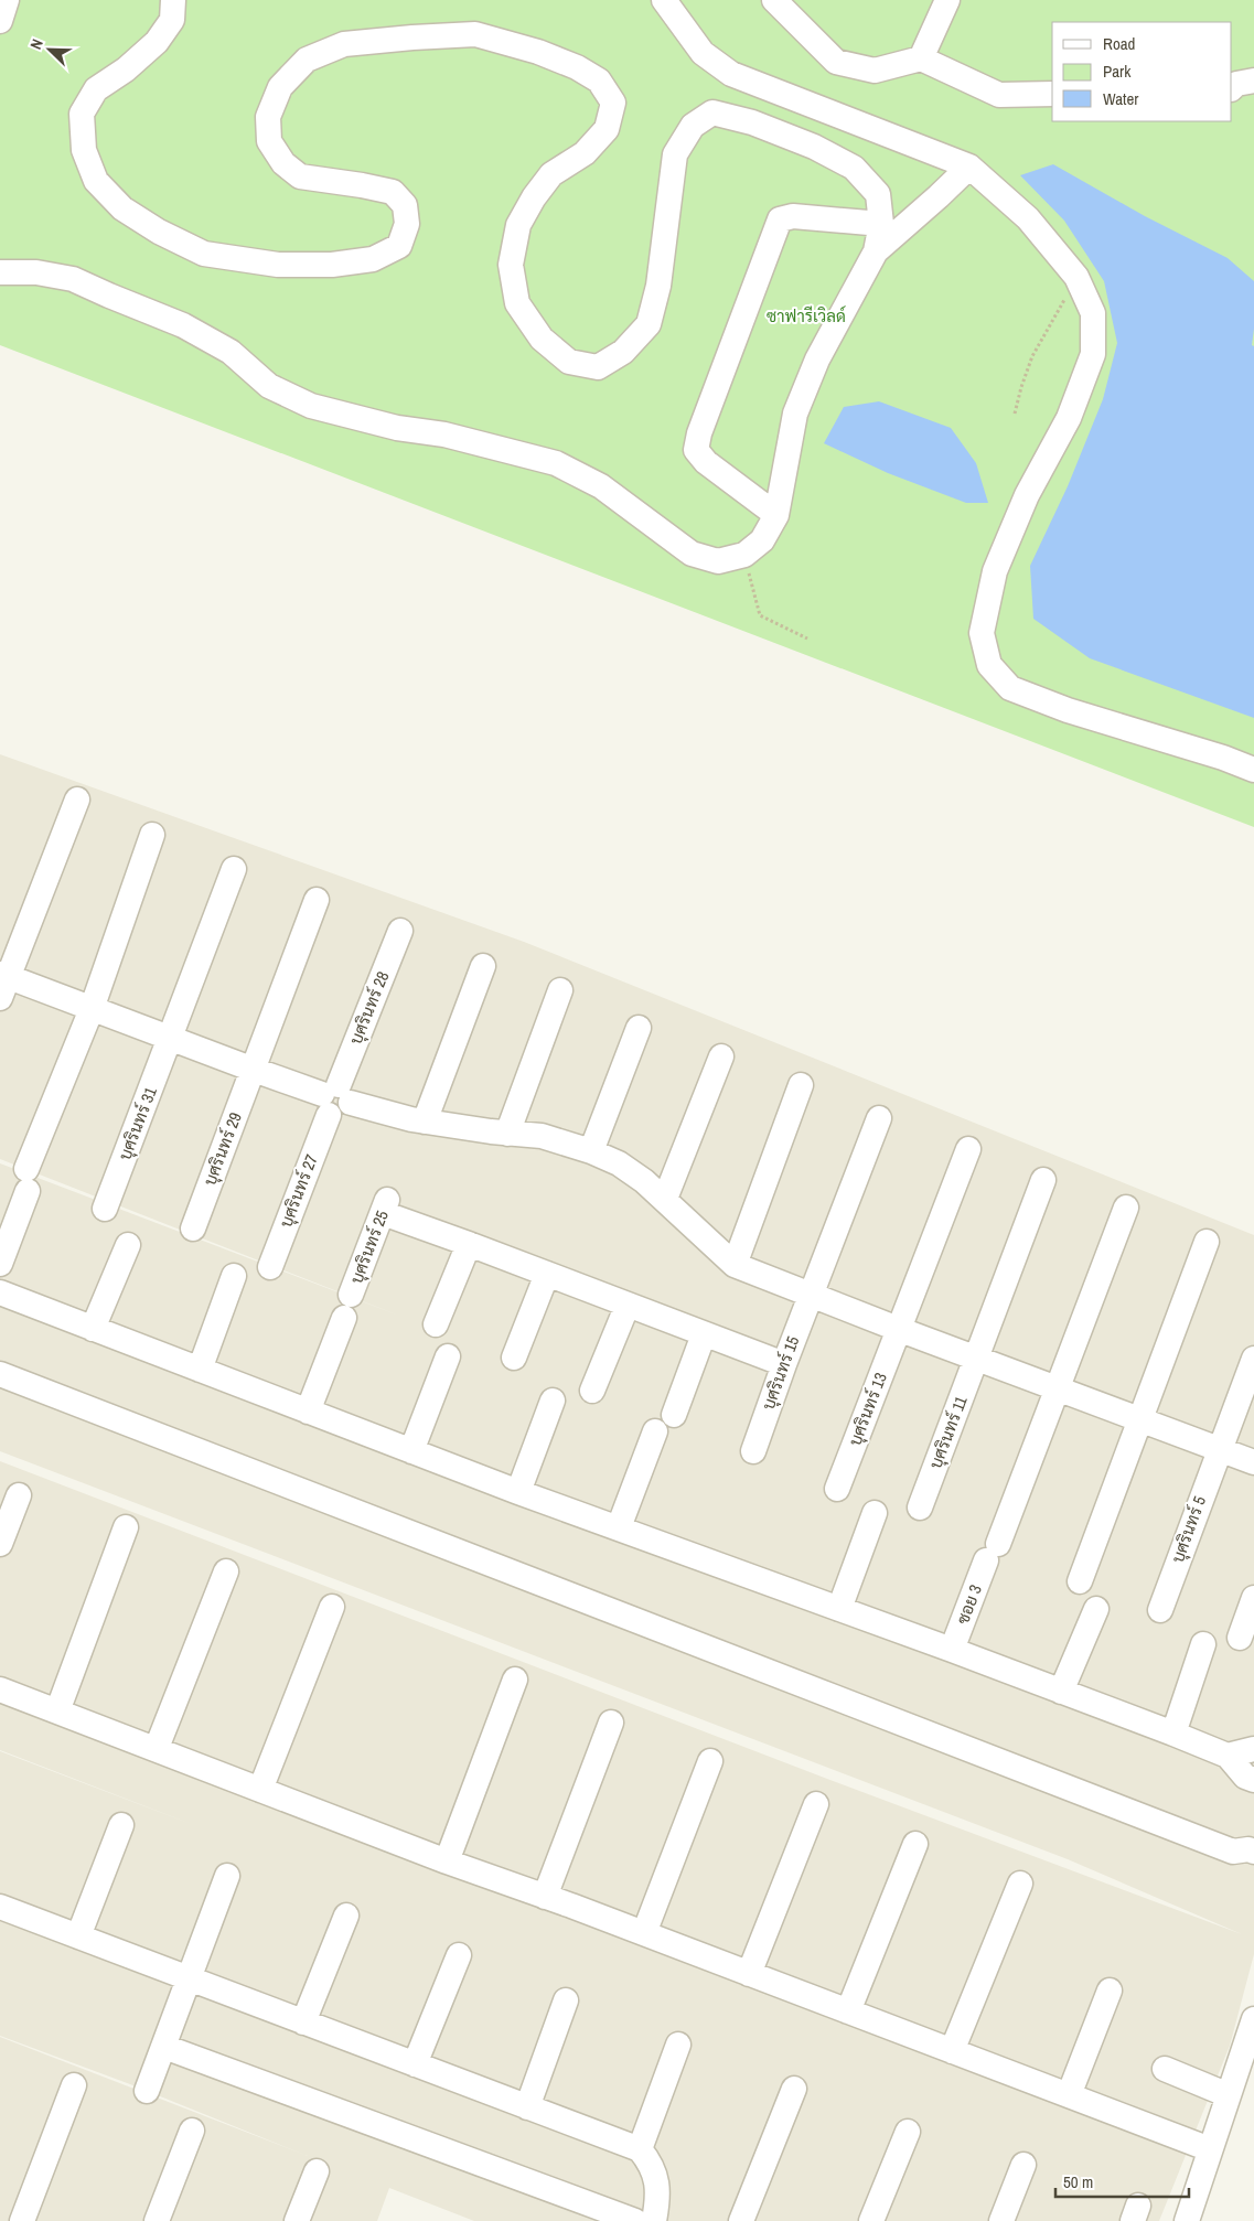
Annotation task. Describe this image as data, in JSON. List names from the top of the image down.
{
  "streets": {
    "street": [
      "บุศรินทร์ 28",
      "บุศรินทร์ 31",
      "บุศรินทร์ 29",
      "บุศรินทร์ 27",
      "บุศรินทร์ 25",
      "บุศรินทร์ 15",
      "บุศรินทร์ 13",
      "บุศรินทร์ 11",
      "บุศรินทร์ 5",
      "ซอย 3"
    ]
  },
  "crossings": [
    ["บุศรินทร์ 28", "บุศรินทร์ 27"]
  ],
  "parks": ["ซาฟารีเวิลด์"],
  "legend": ["Road", "Park", "Water"],
  "scale_bar": "50 m",
  "north": "top left"
}
